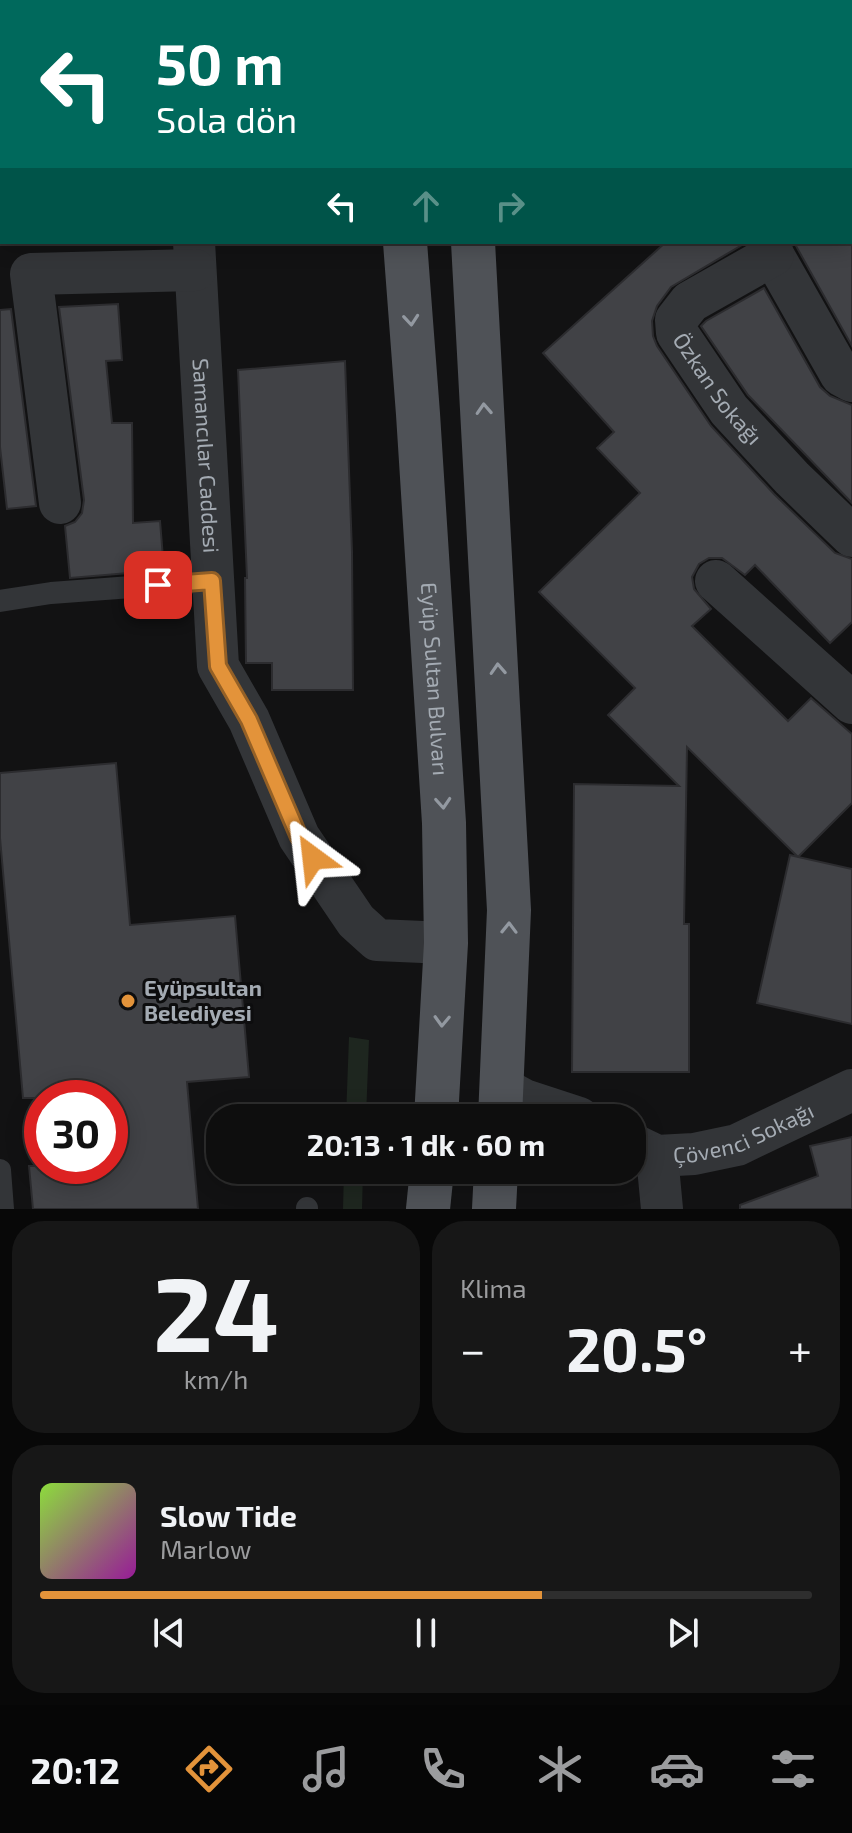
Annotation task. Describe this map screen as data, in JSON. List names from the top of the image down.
{
  "streets": {
    "main road": ["Eyüp Sultan Bulvarı"],
    "street": ["Özkan Sokağı", "Samancılar Caddesi", "Çövenci Sokağı"]
  },
  "crossings": [
    ["Samancılar Caddesi", "Eyüp Sultan Bulvarı"]
  ],
  "places": ["Eyüpsultan Belediyesi"],
  "page": {
    "turn": ["50 m", "Sola dön"],
    "limit": "30",
    "trip": "20:13 · 1 dk · 60 m",
    "tile": [
      ["24", "km/h"],
      "Klima"
    ],
    "heat": ["−", "20.5°", "+"],
    "song": ["Slow Tide", "Marlow"],
    "tabs": "20:12"
  }
}
